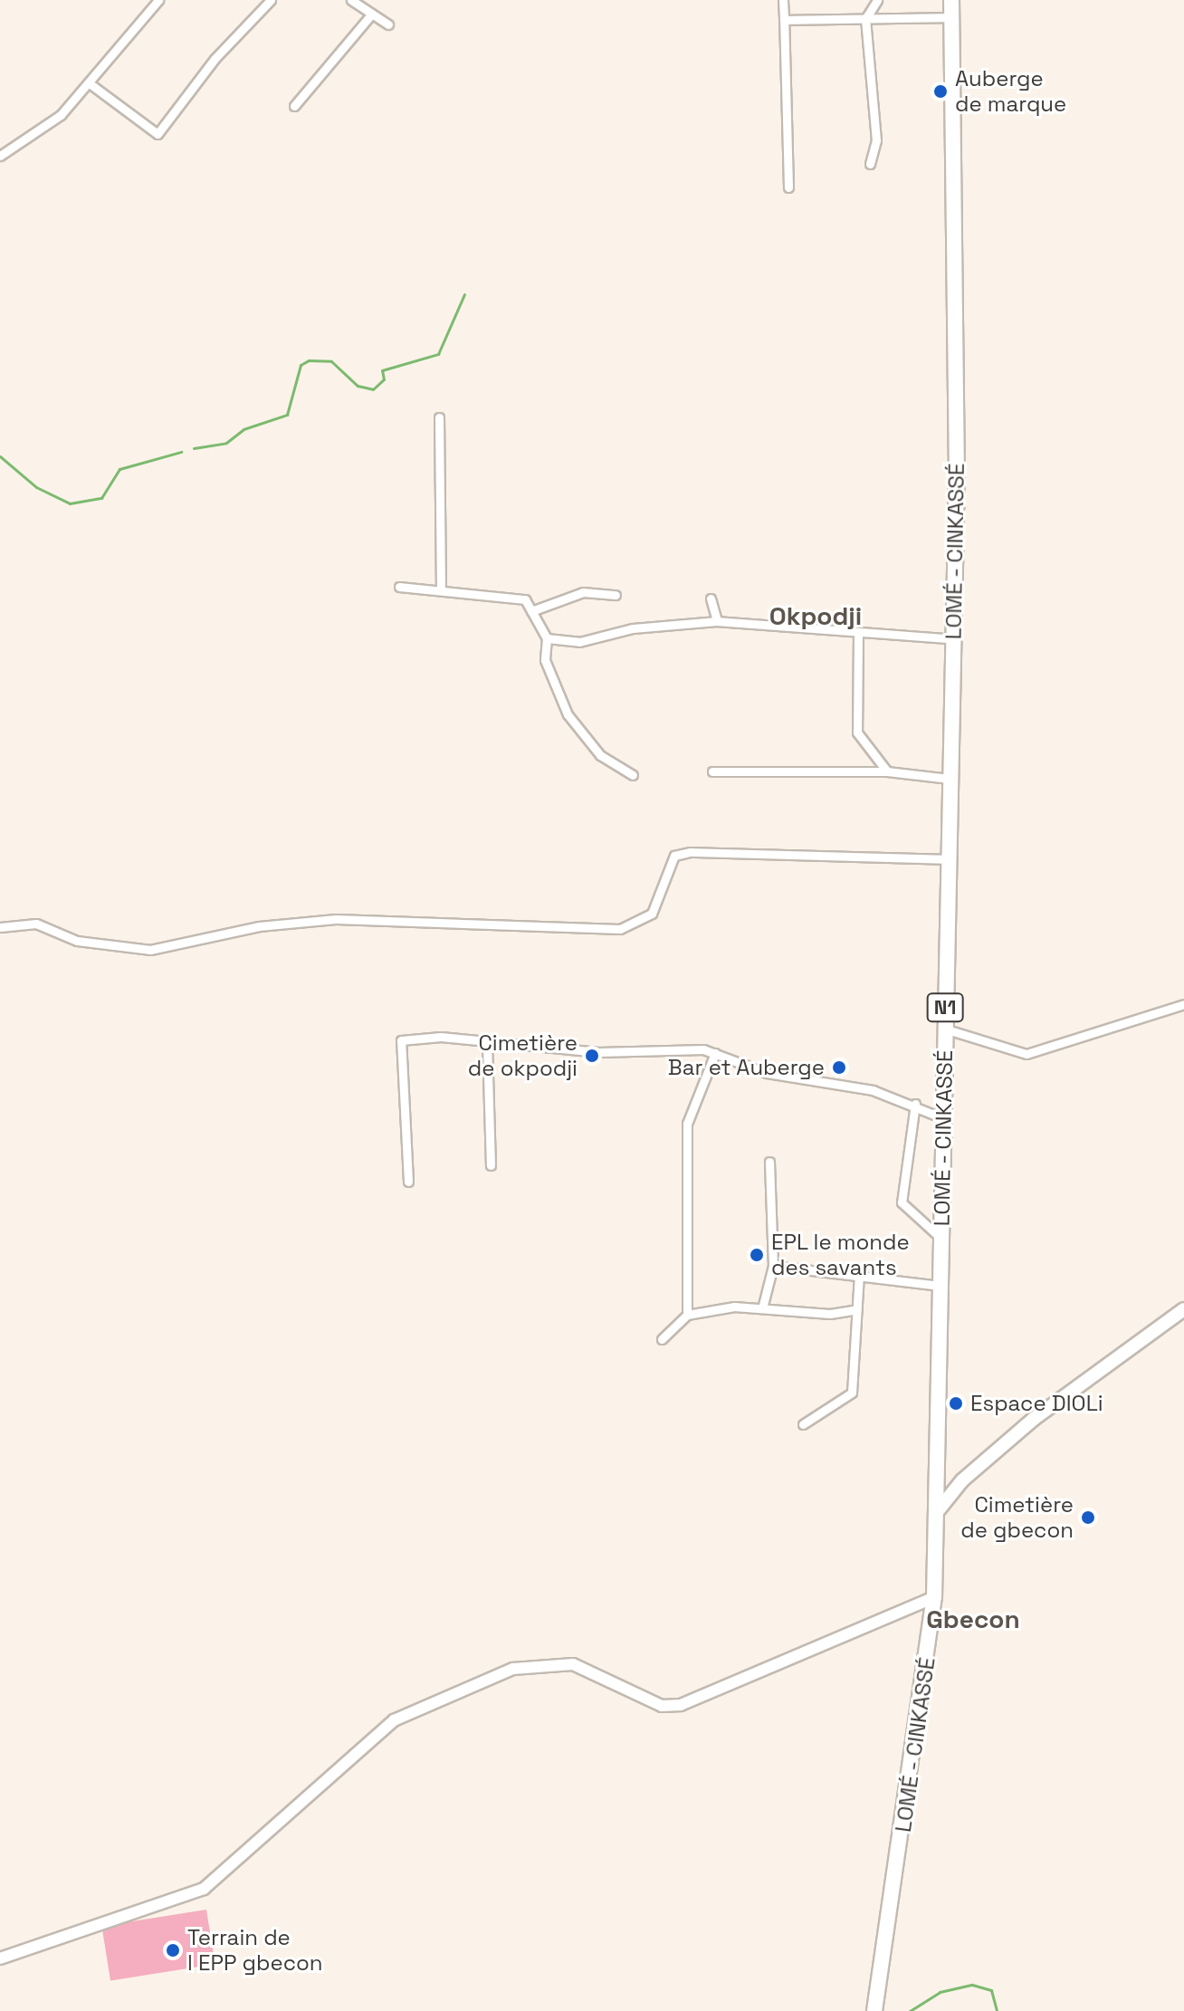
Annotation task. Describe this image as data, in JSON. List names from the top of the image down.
{
  "streets": {
    "highway": ["LOMÉ - CINKASSÉ", "N1"]
  },
  "districts": ["Okpodji", "Gbecon"],
  "places": [
    "Auberge de marque",
    "Cimetière de okpodji",
    "Bar et Auberge",
    "EPL le monde des savants",
    "Espace DIOLi",
    "Cimetière de gbecon",
    "Terrain de l EPP gbecon"
  ]
}
